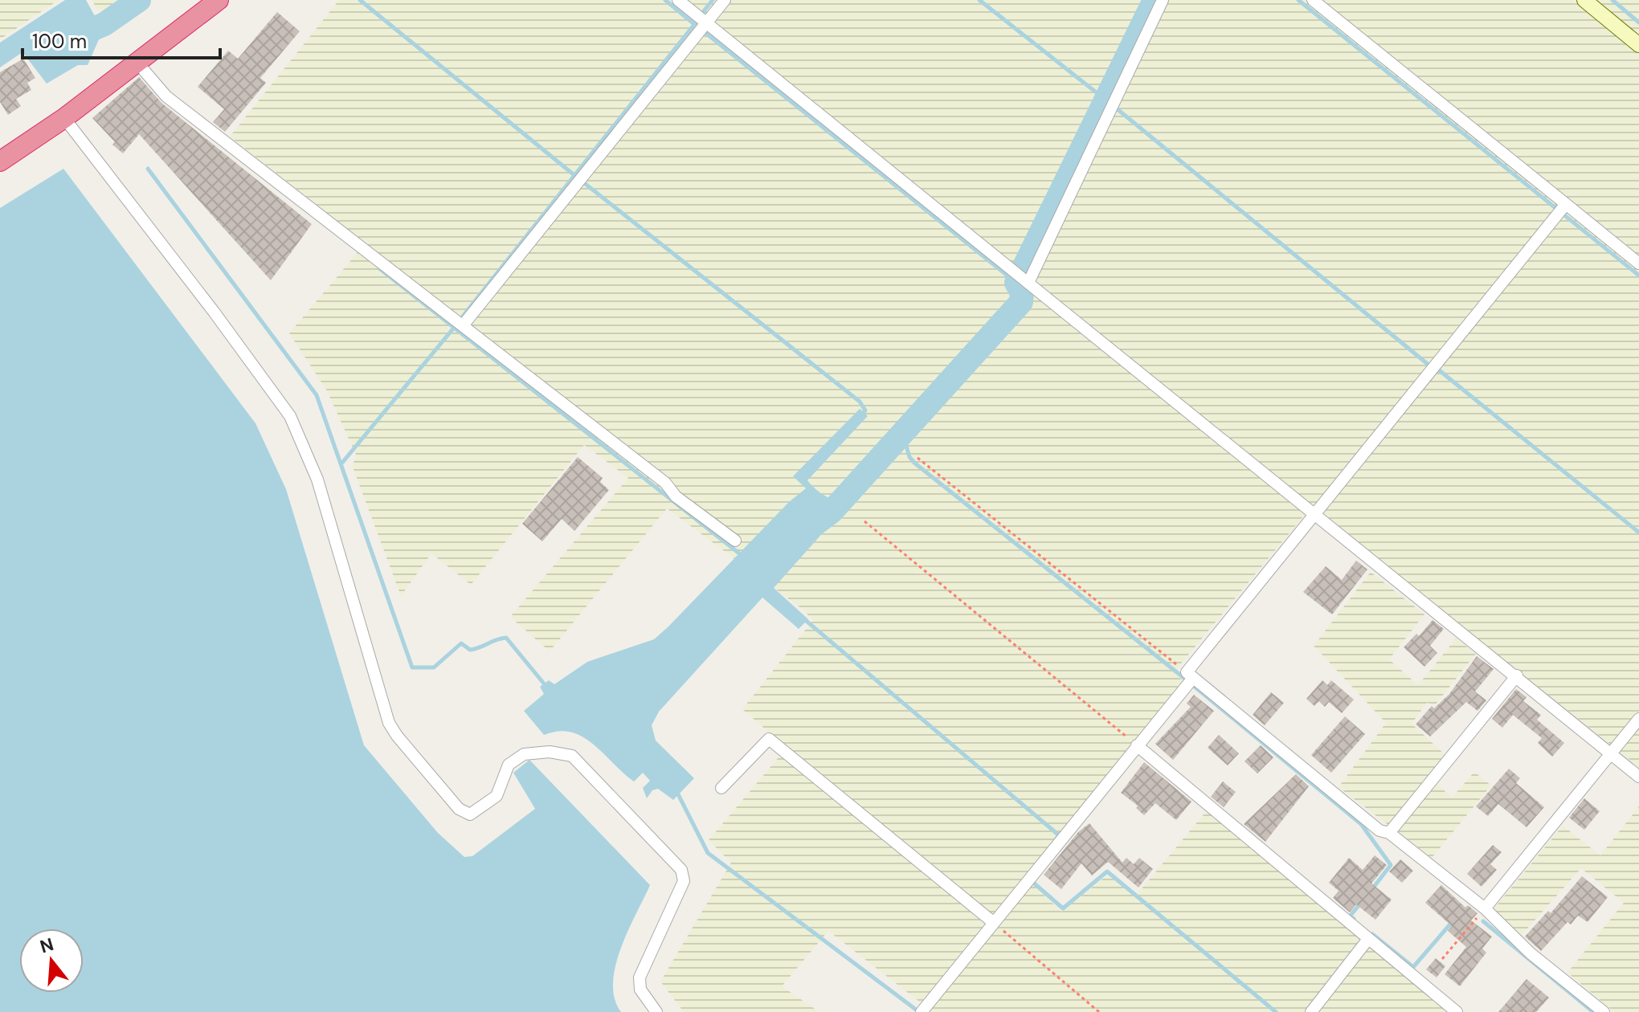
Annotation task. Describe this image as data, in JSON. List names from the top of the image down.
{
  "scale_bar": "100 m",
  "north": "top"
}
